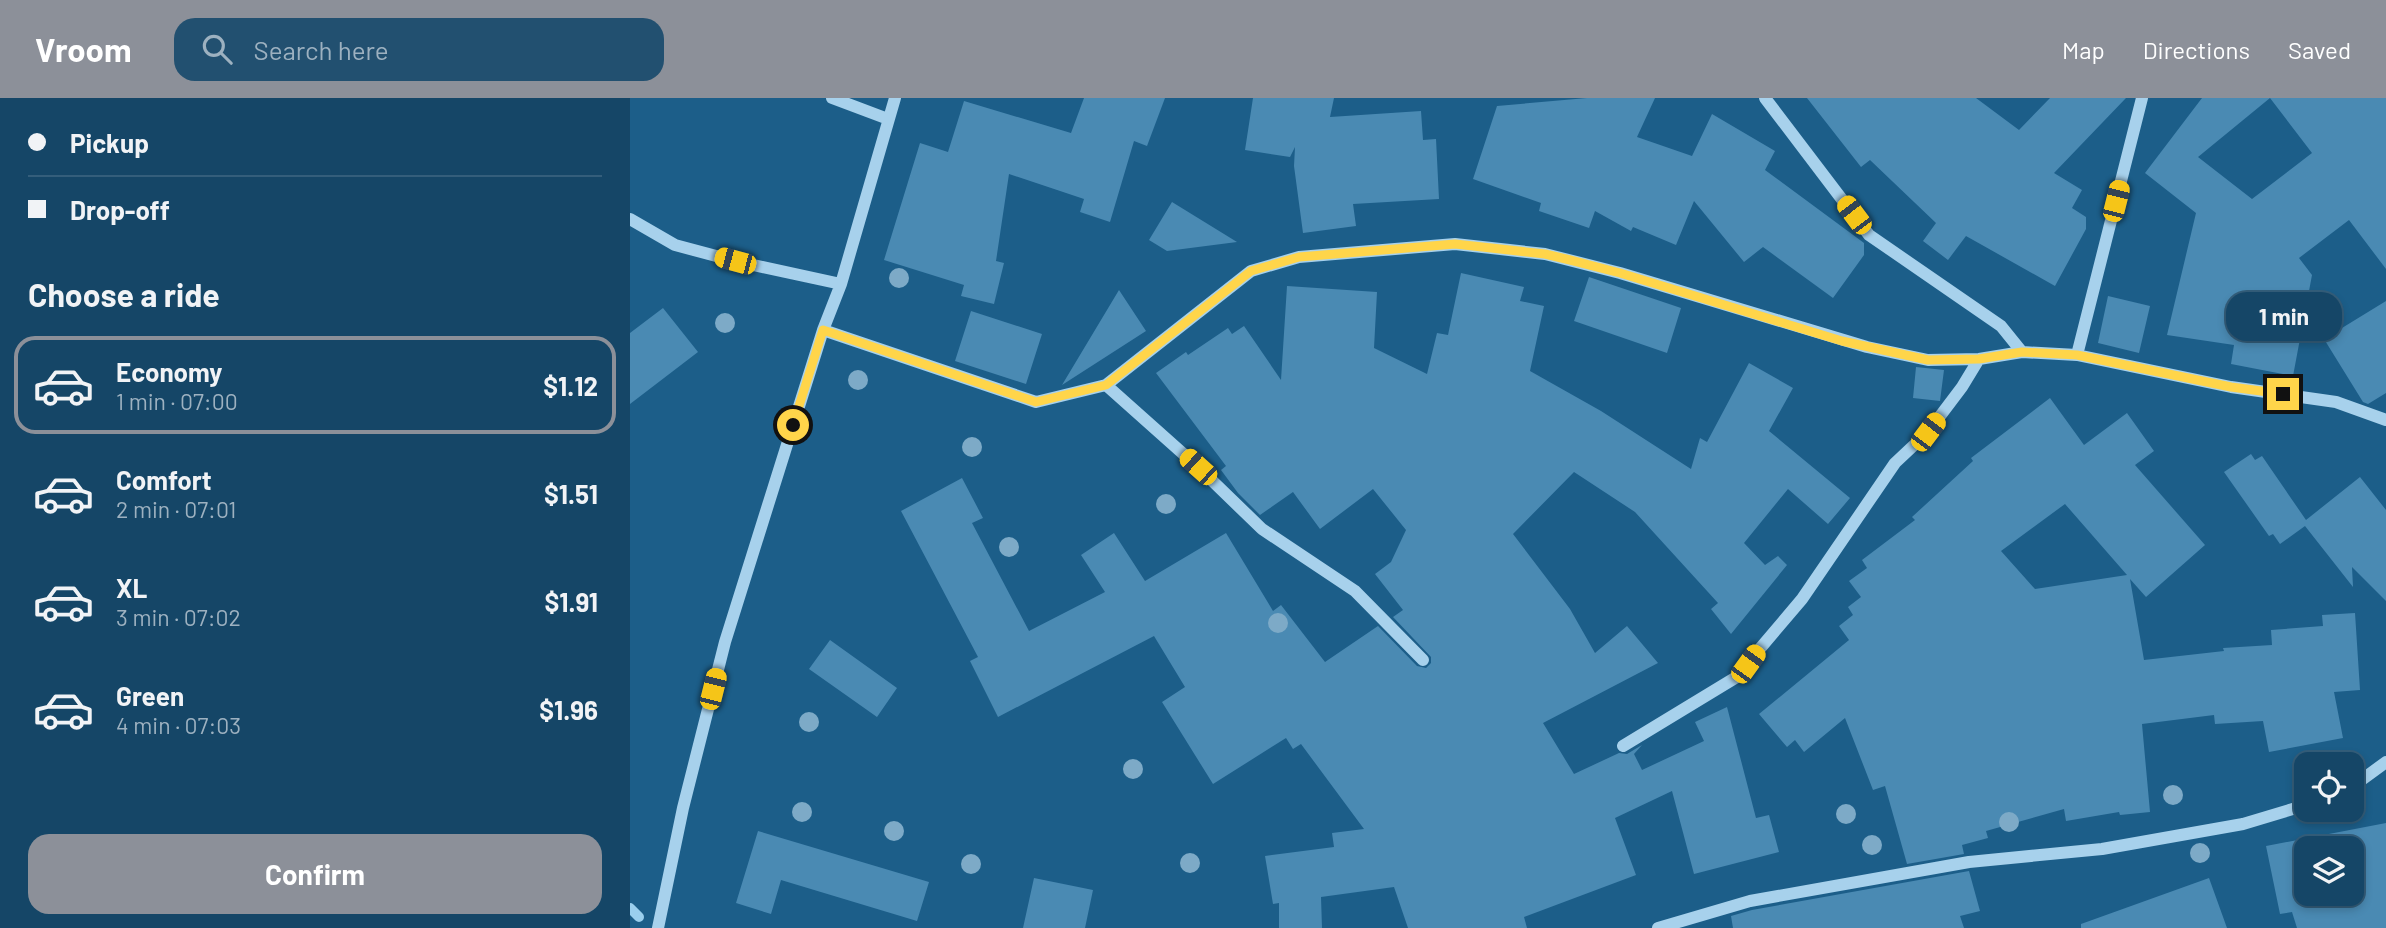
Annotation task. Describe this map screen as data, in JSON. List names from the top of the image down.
{
  "page": {
    "header": "Vroom",
    "search": "Search here",
    "nav": ["Map", "Directions", "Saved"],
    "banner": ["Pickup", "Drop-off"],
    "heading": "Choose a ride",
    "bubble": "1 min",
    "list": [
      {
        "name": "Economy",
        "note": "1 min · 07:00",
        "value": "$1.12"
      },
      {
        "name": "Comfort",
        "note": "2 min · 07:01",
        "value": "$1.51"
      },
      {
        "name": "XL",
        "note": "3 min · 07:02",
        "value": "$1.91"
      },
      {
        "name": "Green",
        "note": "4 min · 07:03",
        "value": "$1.96"
      }
    ],
    "buttons": "Confirm"
  }
}
